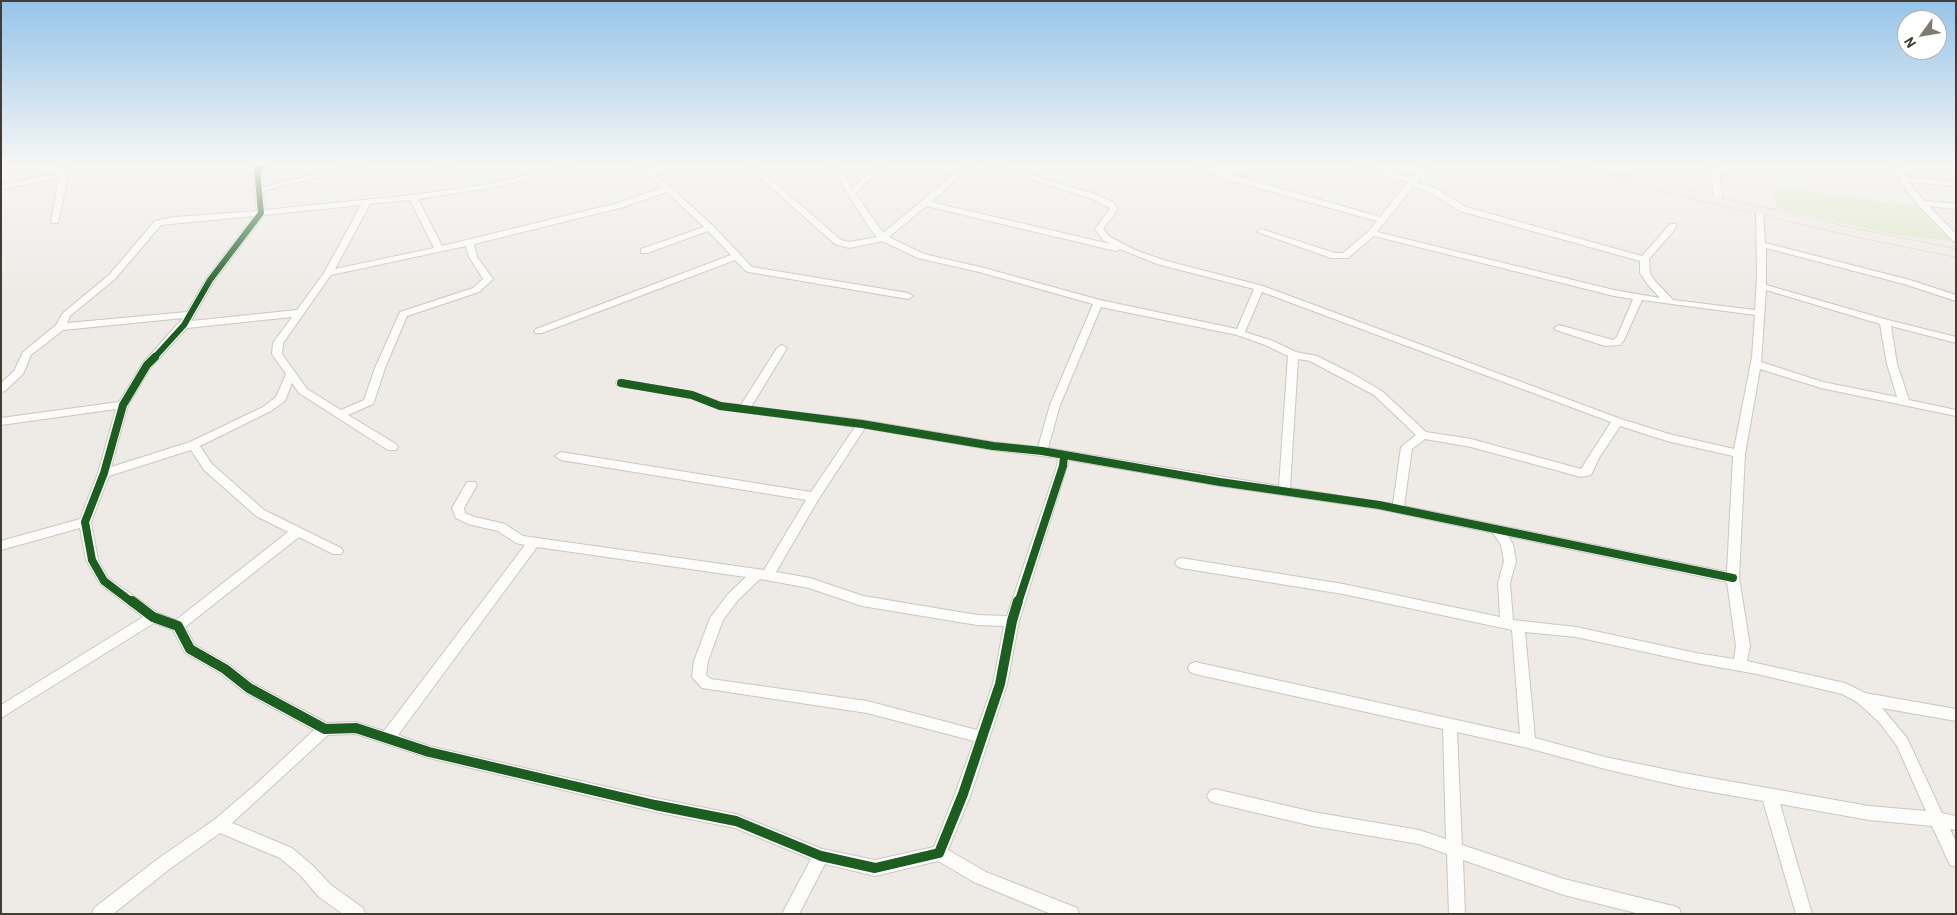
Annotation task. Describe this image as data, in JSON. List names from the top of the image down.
{
  "north": "bottom left"
}
